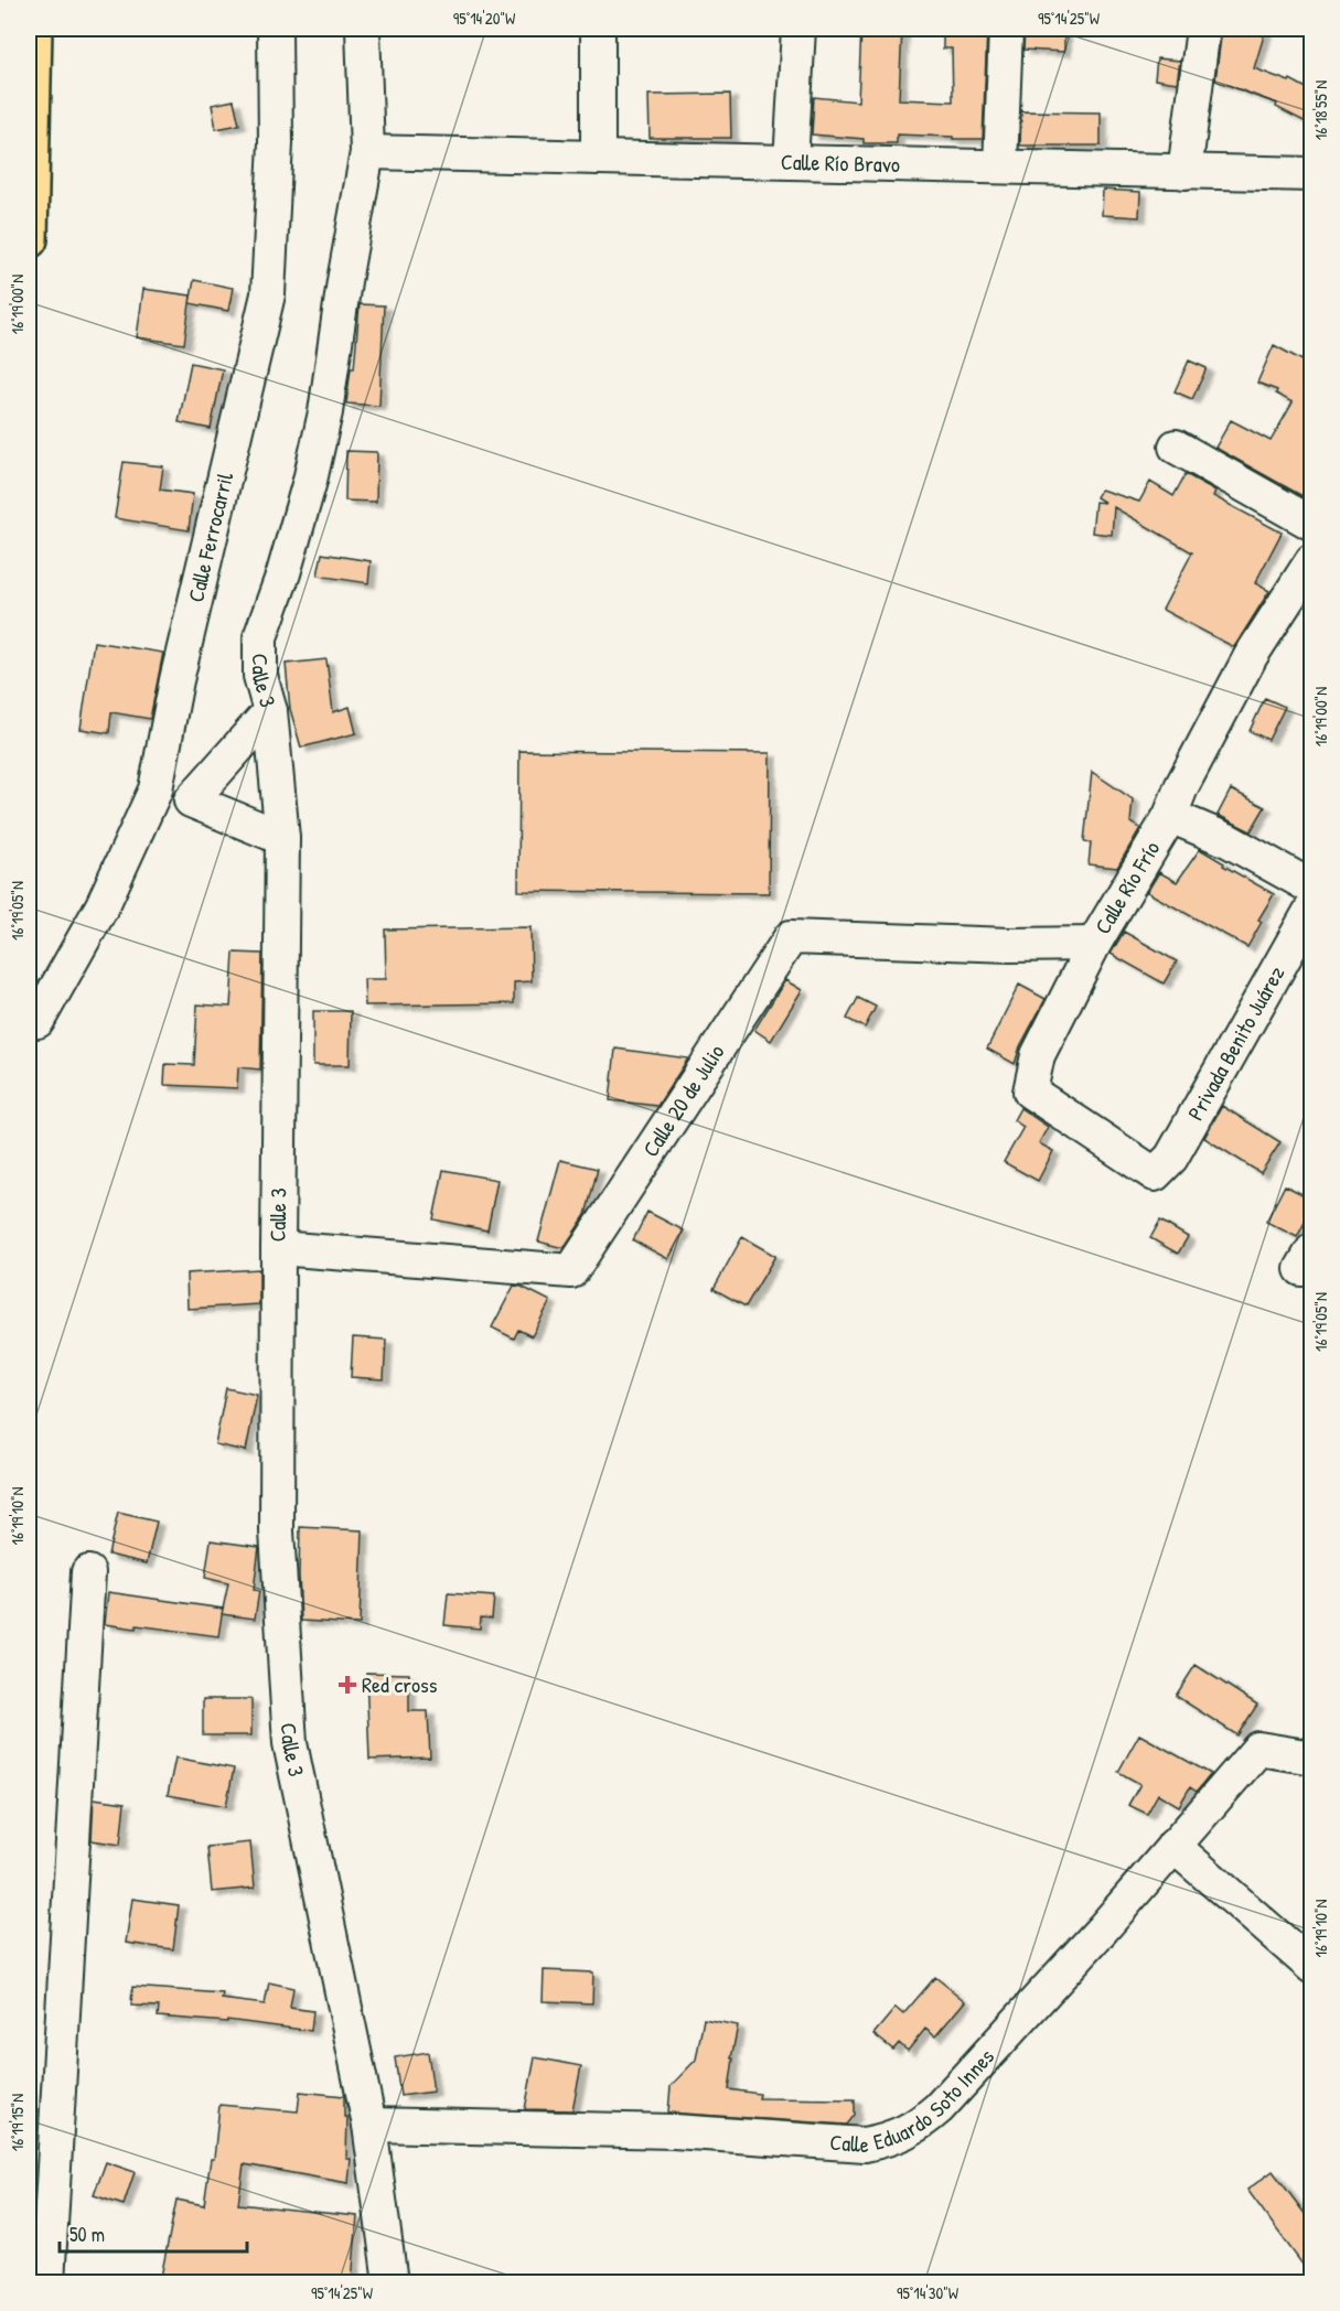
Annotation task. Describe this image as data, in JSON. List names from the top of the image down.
{
  "streets": {
    "street": [
      "Calle Río Bravo",
      "Calle Ferrocarril",
      "Calle 3",
      "Calle Río Frío",
      "Privada Benito Juárez",
      "Calle 20 de Julio",
      "Calle Eduardo Soto Innes"
    ]
  },
  "crossings": [
    ["Calle Río Bravo", "Calle 3"],
    ["Calle 3", "Calle 20 de Julio"],
    ["Calle 3", "Calle Eduardo Soto Innes"],
    ["Calle Río Frío", "Privada Benito Juárez"],
    ["Calle Río Frío", "Calle 20 de Julio"]
  ],
  "places": {
    "health": ["Red cross"]
  },
  "scale_bar": "50 m",
  "coordinates": [
    "95°14'20\"W",
    "95°14'25\"W",
    "16°18'55\"N",
    "16°19'00\"N",
    "16°19'05\"N",
    "16°19'10\"N",
    "16°19'15\"N",
    "95°14'30\"W"
  ]
}
